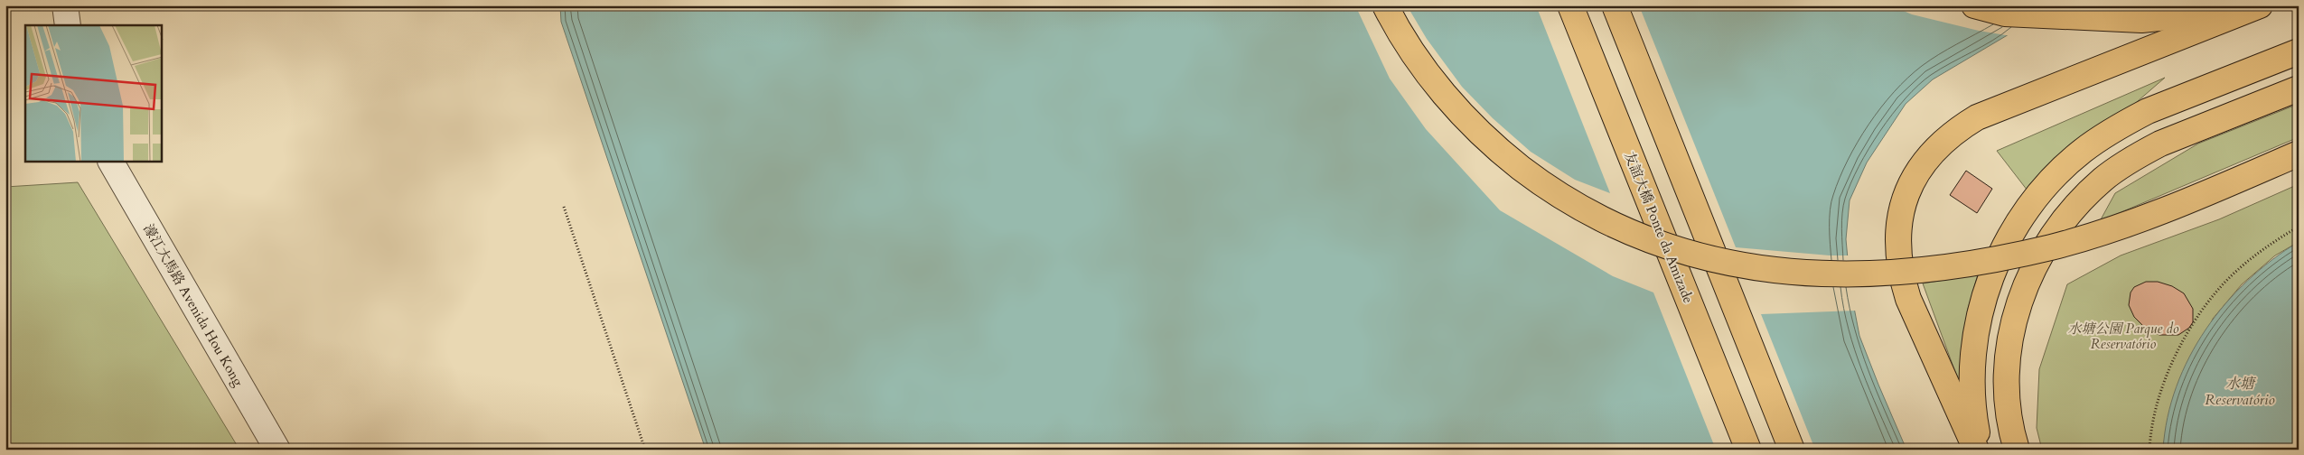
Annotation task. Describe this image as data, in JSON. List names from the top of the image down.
{
  "streets": {
    "main road": ["友誼大橋 Ponte da Amizade"],
    "street": ["濠江大馬路 Avenida Hou Kong"]
  },
  "water": ["水塘 Reservatório"],
  "parks": ["水塘公園 Parque do Reservatório"]
}
